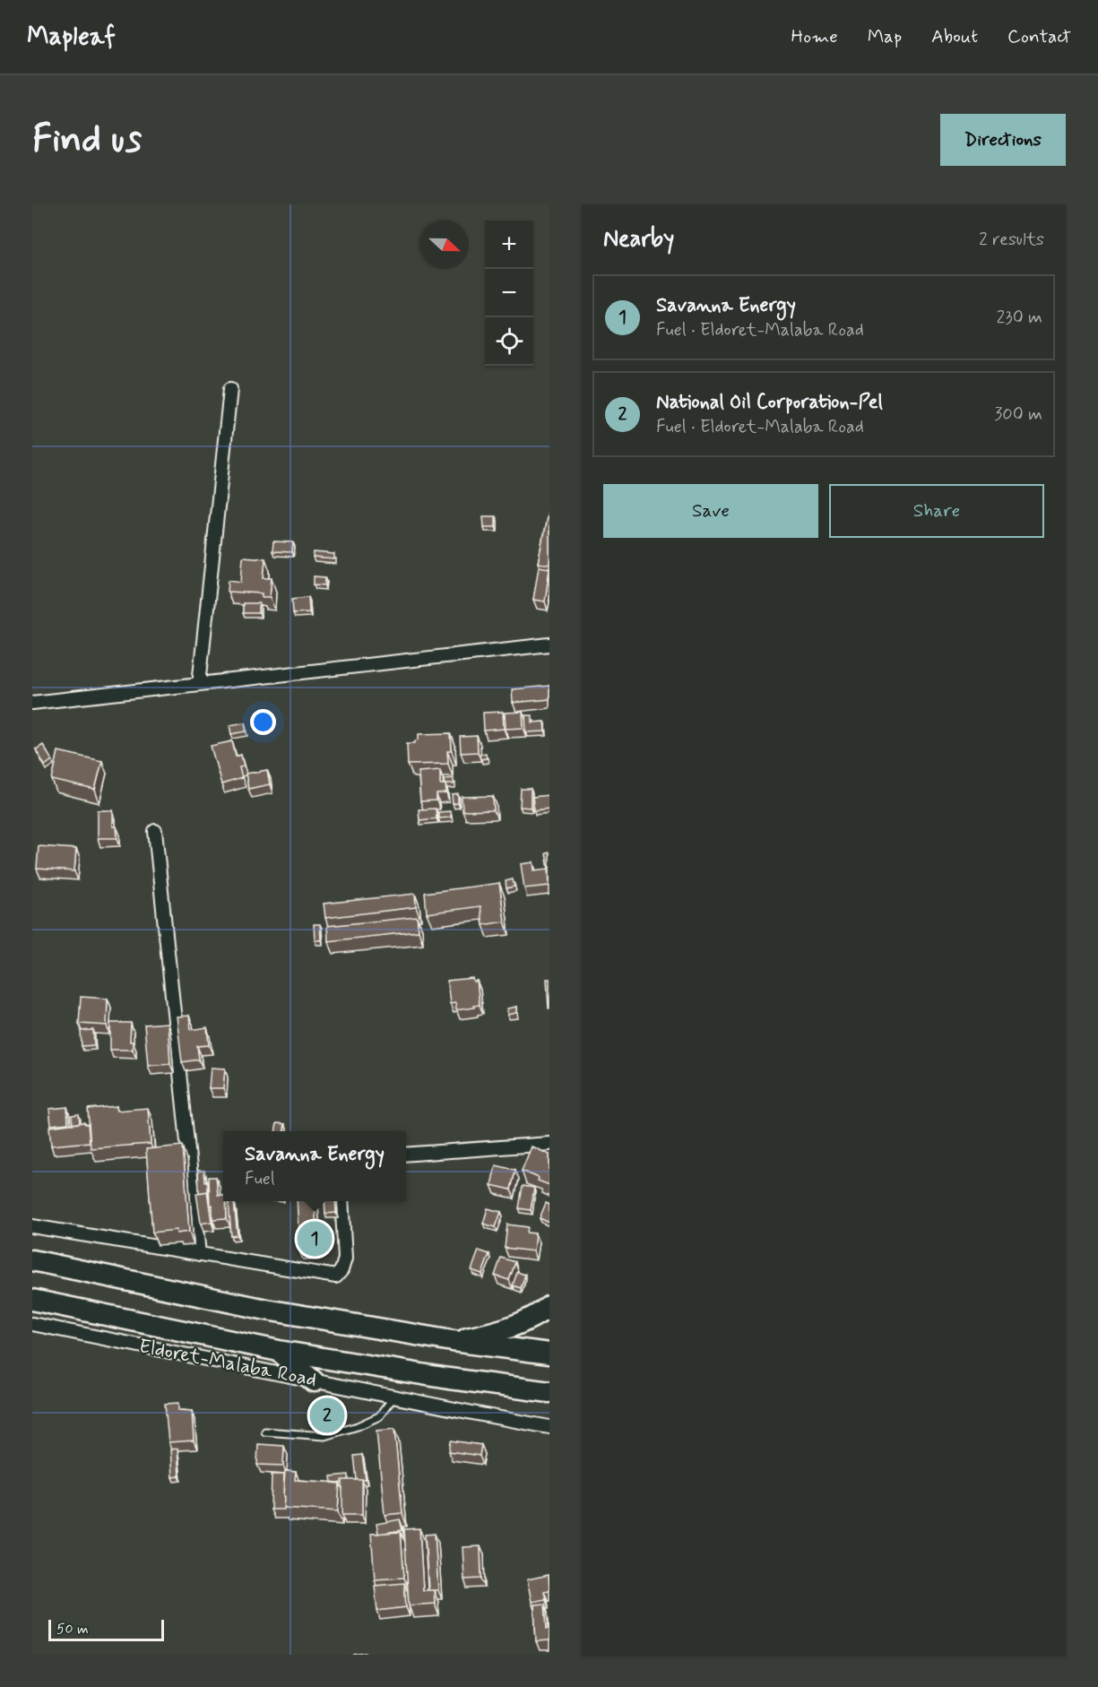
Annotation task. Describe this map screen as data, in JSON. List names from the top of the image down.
{
  "streets": {
    "highway": ["Eldoret-Malaba Road"]
  },
  "scale_bar": "50 m",
  "north": "right",
  "page": {
    "header": "Mapleaf",
    "nav": [
      "Home",
      "Map",
      "About",
      "Contact"
    ],
    "buttons": [
      "Directions",
      ["Save", "Share"]
    ],
    "title": "Find us",
    "heading": ["Nearby", "2 results"],
    "map_buttons": ["+", "−"],
    "list": [
      {
        "mark": "1",
        "name": "Savanna Energy",
        "note": "Fuel · Eldoret-Malaba Road",
        "value": "230 m"
      },
      {
        "mark": "2",
        "name": "National Oil Corporation-Pel",
        "note": "Fuel · Eldoret-Malaba Road",
        "value": "300 m"
      }
    ],
    "popup": ["Savanna Energy", "Fuel"],
    "pins": ["1", "2"],
    "scale": "50 m"
  }
}
